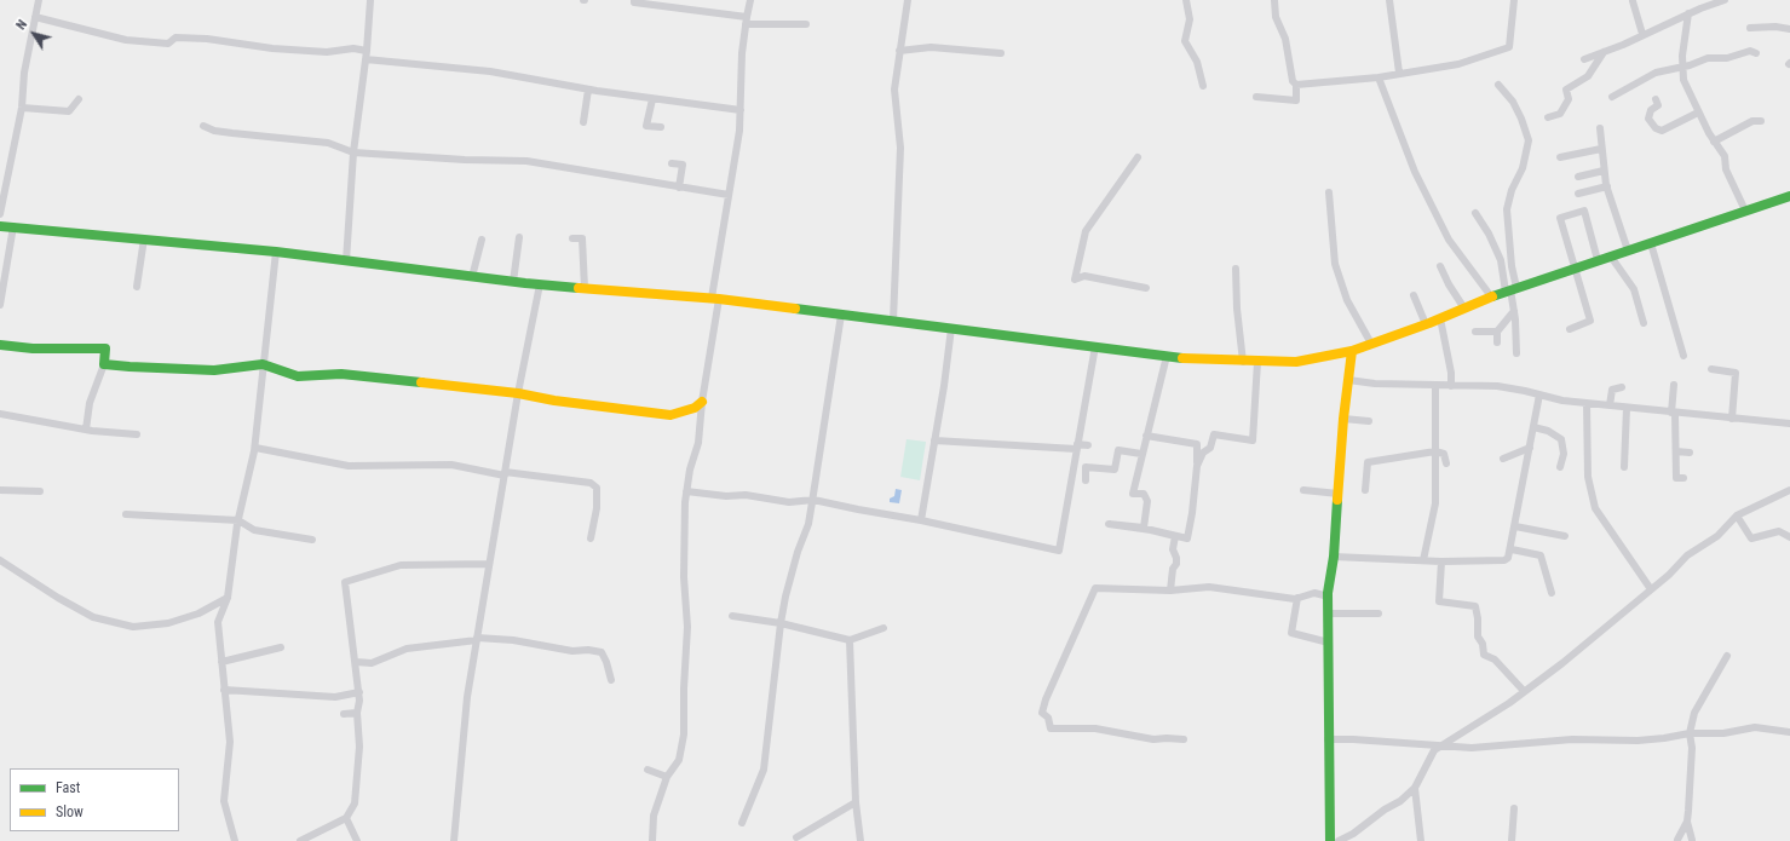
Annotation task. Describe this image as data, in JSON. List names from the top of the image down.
{
  "legend": ["Fast", "Slow"],
  "north": "top left"
}
